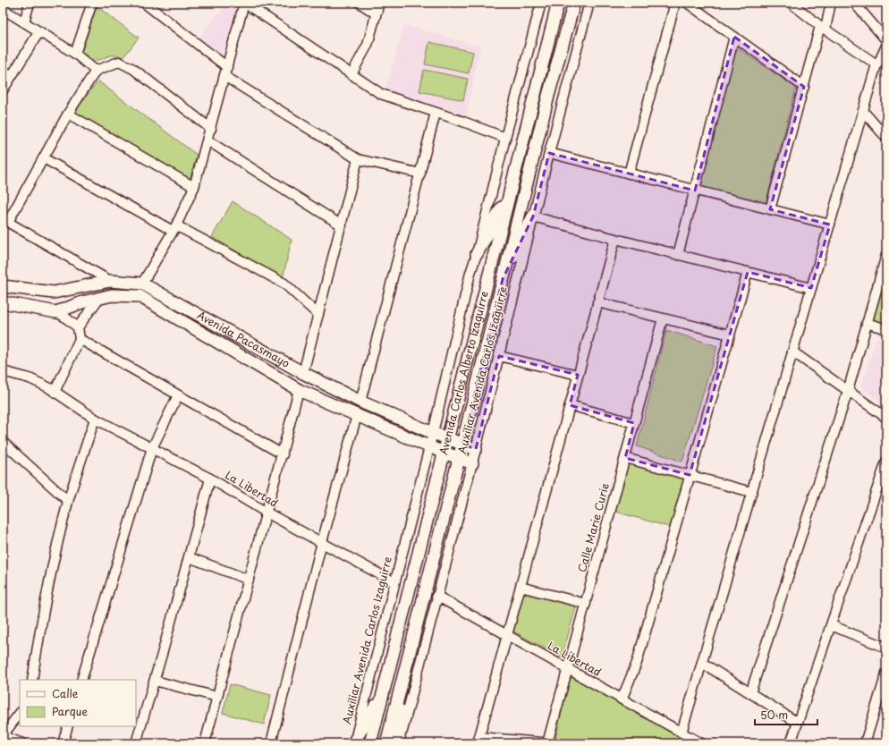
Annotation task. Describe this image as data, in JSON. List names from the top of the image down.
{
  "streets": {
    "main road": ["Avenida Pacasmayo", "Avenida Carlos Alberto Izaguirre"],
    "street": ["Auxiliar Avenida Carlos Izaguirre", "La Libertad", "Calle Marie Curie"]
  },
  "crossings": [
    ["Avenida Pacasmayo", "Auxiliar Avenida Carlos Izaguirre"],
    ["Avenida Pacasmayo", "Avenida Carlos Alberto Izaguirre"],
    ["Auxiliar Avenida Carlos Izaguirre", "La Libertad"],
    ["La Libertad", "Calle Marie Curie"]
  ],
  "legend": ["Calle", "Parque"],
  "scale_bar": "50 m"
}
